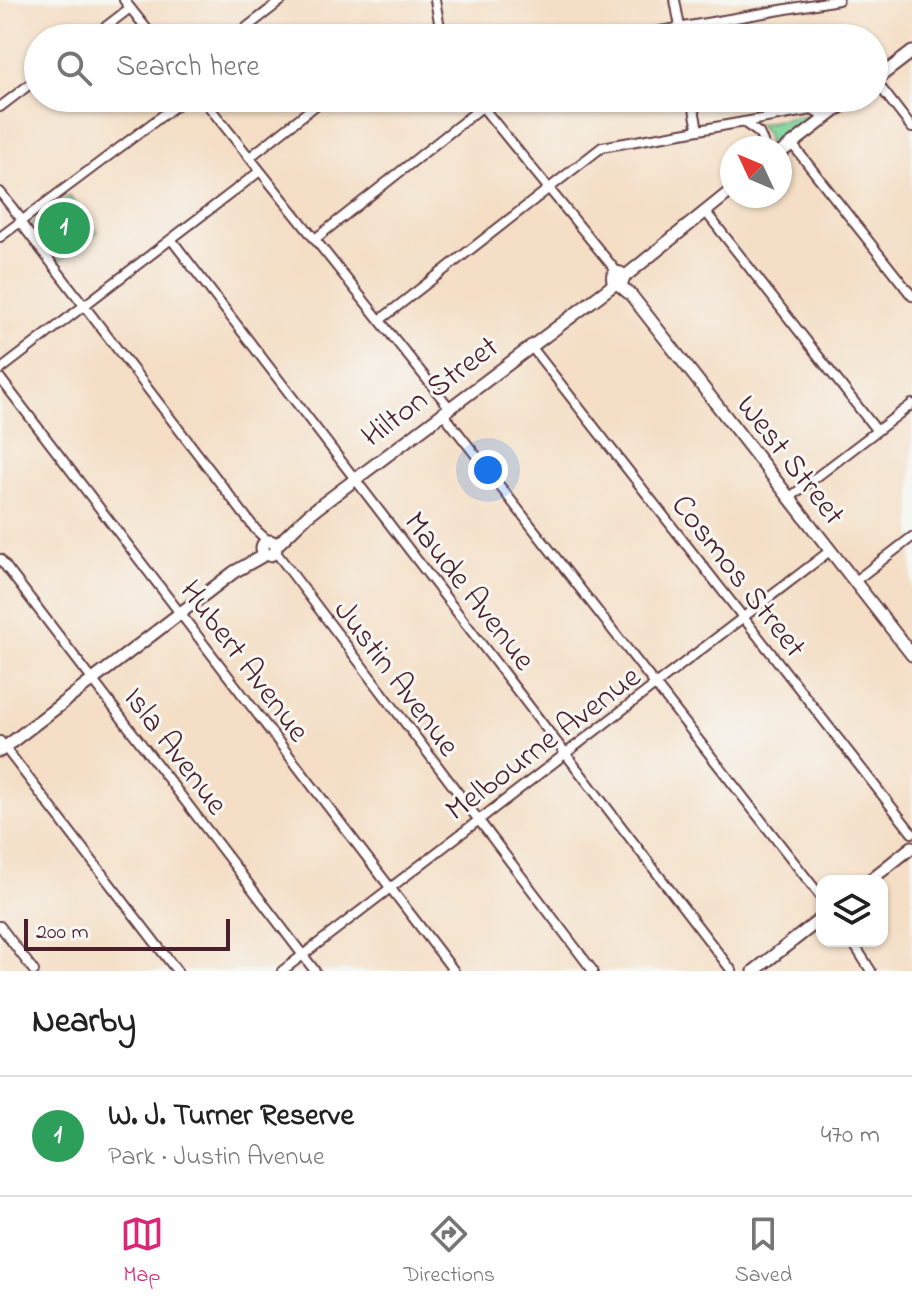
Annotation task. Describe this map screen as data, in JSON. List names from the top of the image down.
{
  "streets": {
    "street": [
      "Hilton Street",
      "West Street",
      "Cosmos Street",
      "Maude Avenue",
      "Hubert Avenue",
      "Justin Avenue",
      "Melbourne Avenue",
      "Isla Avenue"
    ]
  },
  "crossings": [
    ["Hilton Street", "West Street"],
    ["Hilton Street", "Cosmos Street"],
    ["Hilton Street", "Maude Avenue"],
    ["Hilton Street", "Hubert Avenue"],
    ["Hilton Street", "Justin Avenue"],
    ["Hilton Street", "Isla Avenue"],
    ["West Street", "Melbourne Avenue"],
    ["Cosmos Street", "Melbourne Avenue"],
    ["Maude Avenue", "Melbourne Avenue"],
    ["Hubert Avenue", "Melbourne Avenue"],
    ["Justin Avenue", "Melbourne Avenue"],
    ["Melbourne Avenue", "Isla Avenue"]
  ],
  "scale_bar": "200 m",
  "north": "top left",
  "page": {
    "search": "Search here",
    "pins": "1",
    "scale": "200 m",
    "heading": "Nearby",
    "list": [
      {
        "mark": "1",
        "name": "W. J. Turner Reserve",
        "note": "Park · Justin Avenue",
        "value": "470 m"
      }
    ],
    "nav": ["Map", "Directions", "Saved"]
  }
}
